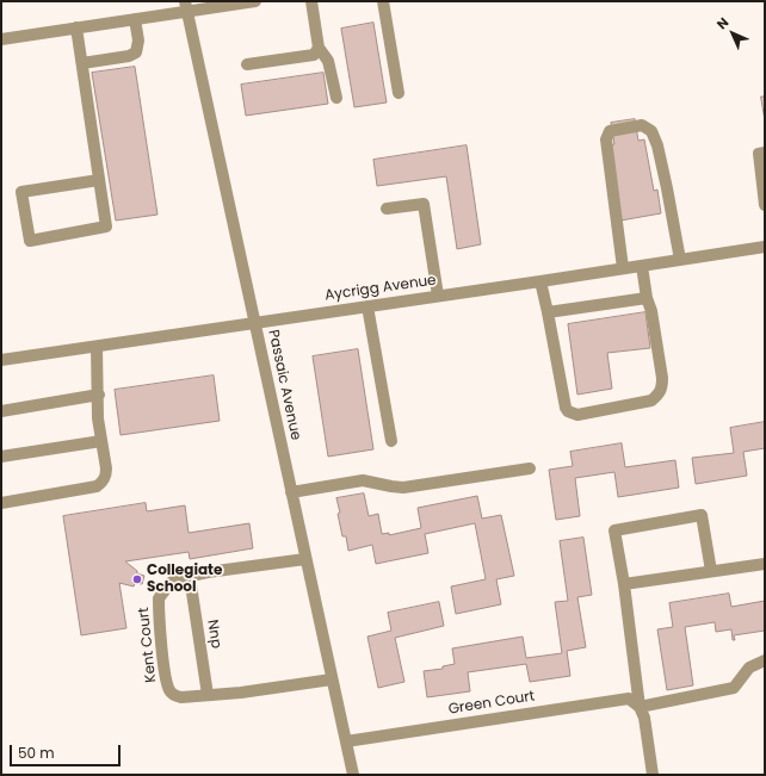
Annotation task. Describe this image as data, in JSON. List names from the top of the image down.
{
  "streets": {
    "street": [
      "Aycrigg Avenue",
      "Passaic Avenue",
      "Nnp",
      "Kent Court",
      "Green Court"
    ]
  },
  "crossings": [
    ["Aycrigg Avenue", "Passaic Avenue"],
    ["Passaic Avenue", "Kent Court"],
    ["Passaic Avenue", "Green Court"],
    ["Nnp", "Kent Court"]
  ],
  "places": ["Collegiate School"],
  "scale_bar": "50 m",
  "north": "top left"
}
